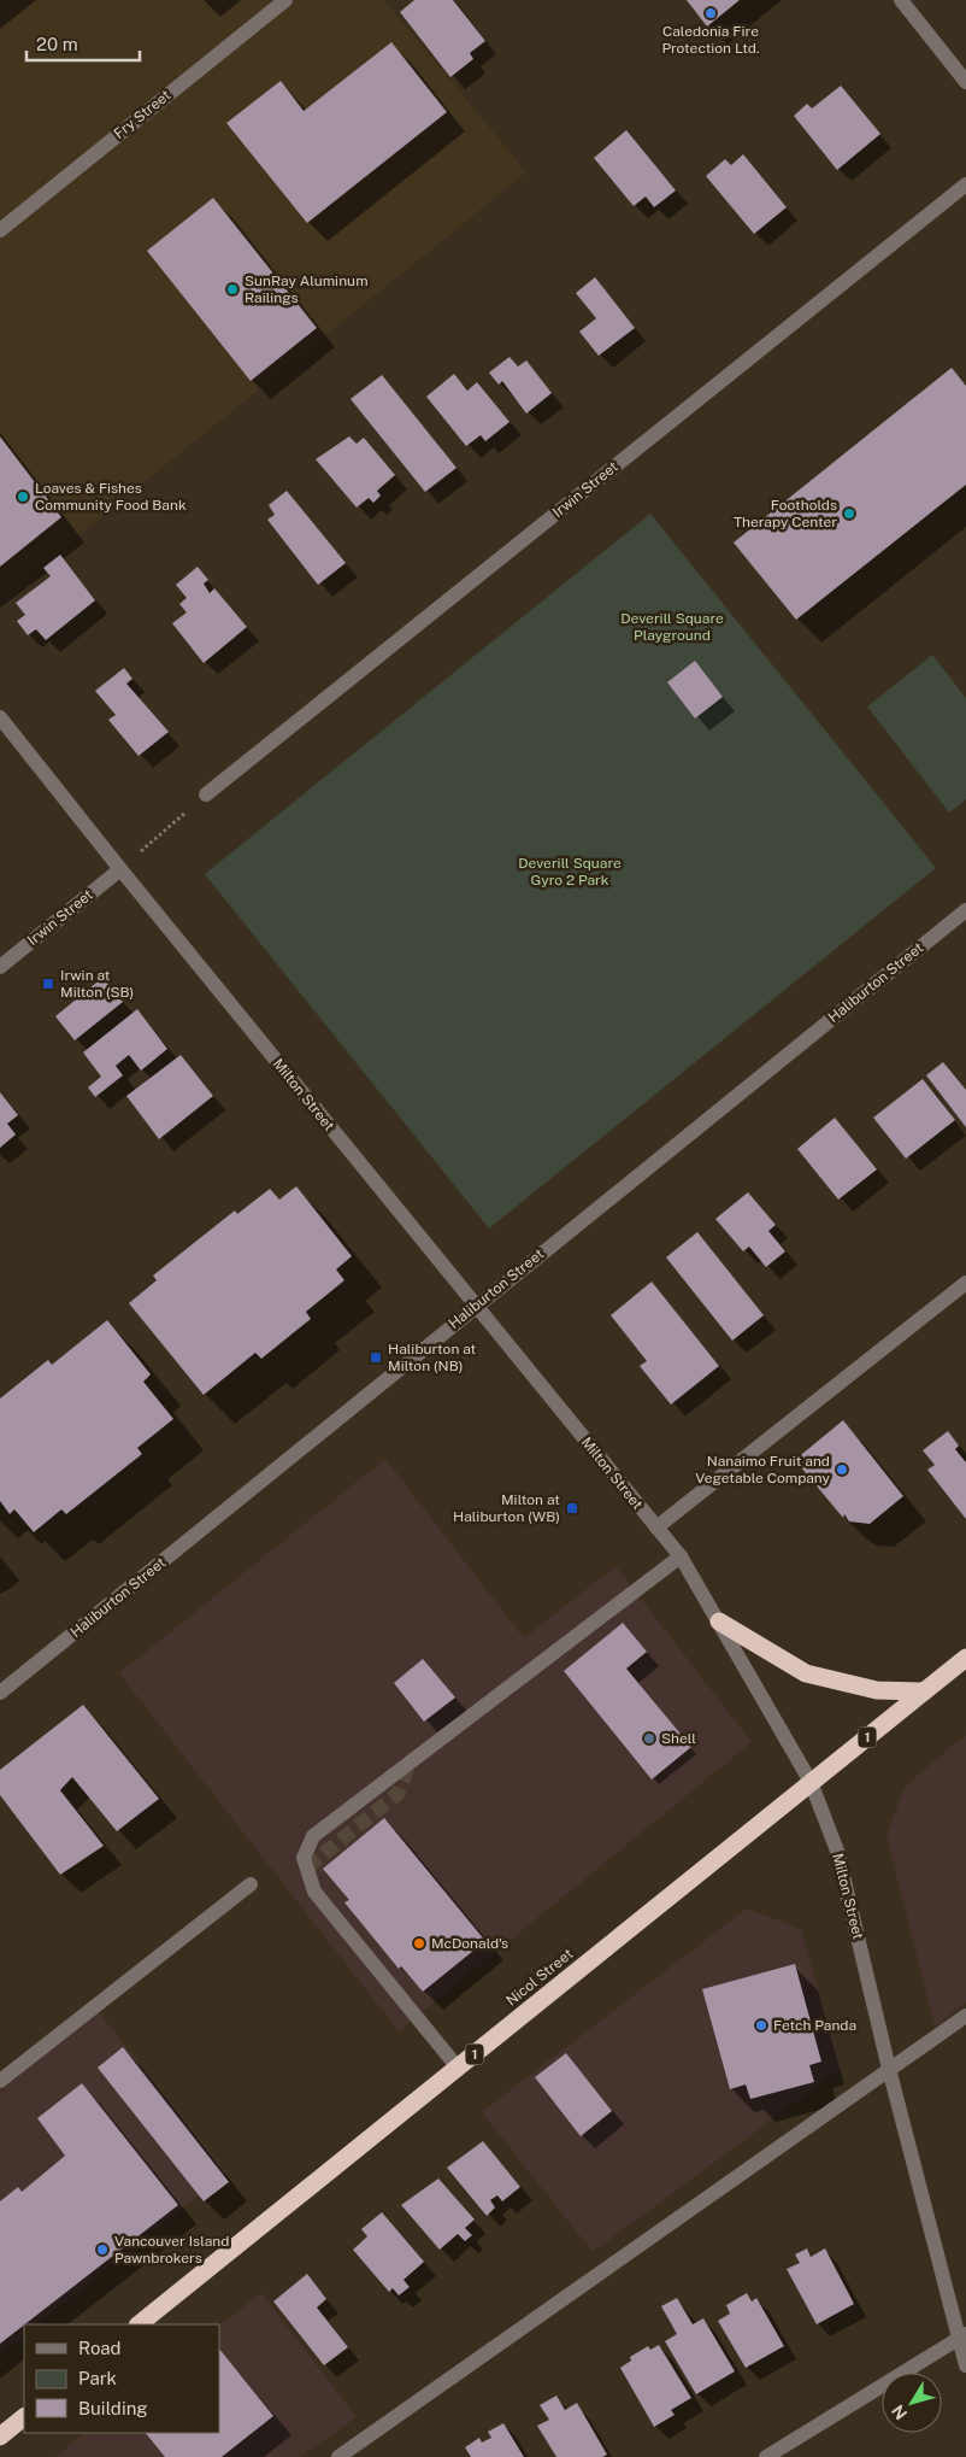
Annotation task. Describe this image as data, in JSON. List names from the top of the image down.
{
  "streets": {
    "highway": ["1", "Nicol Street"],
    "street": [
      "Fry Street",
      "Irwin Street",
      "Haliburton Street",
      "Milton Street"
    ]
  },
  "crossings": [
    ["Irwin Street", "Milton Street"],
    ["Haliburton Street", "Milton Street"],
    ["Milton Street", "Nicol Street"]
  ],
  "parks": ["Deverill Square Playground", "Deverill Square Gyro 2 Park"],
  "places": {
    "other": [
      "Caledonia Fire Protection Ltd.",
      "SunRay Aluminum Railings",
      "Loaves & Fishes Community Food Bank",
      "Footholds Therapy Center",
      "Nanaimo Fruit and Vegetable Company",
      "Shell",
      "McDonald's",
      "Fetch Panda",
      "Vancouver Island Pawnbrokers"
    ],
    "transit": ["Irwin at Milton (SB)", "Haliburton at Milton (NB)", "Milton at Haliburton (WB)"]
  },
  "legend": ["Road", "Park", "Building"],
  "scale_bar": "20 m",
  "north": "bottom left"
}
